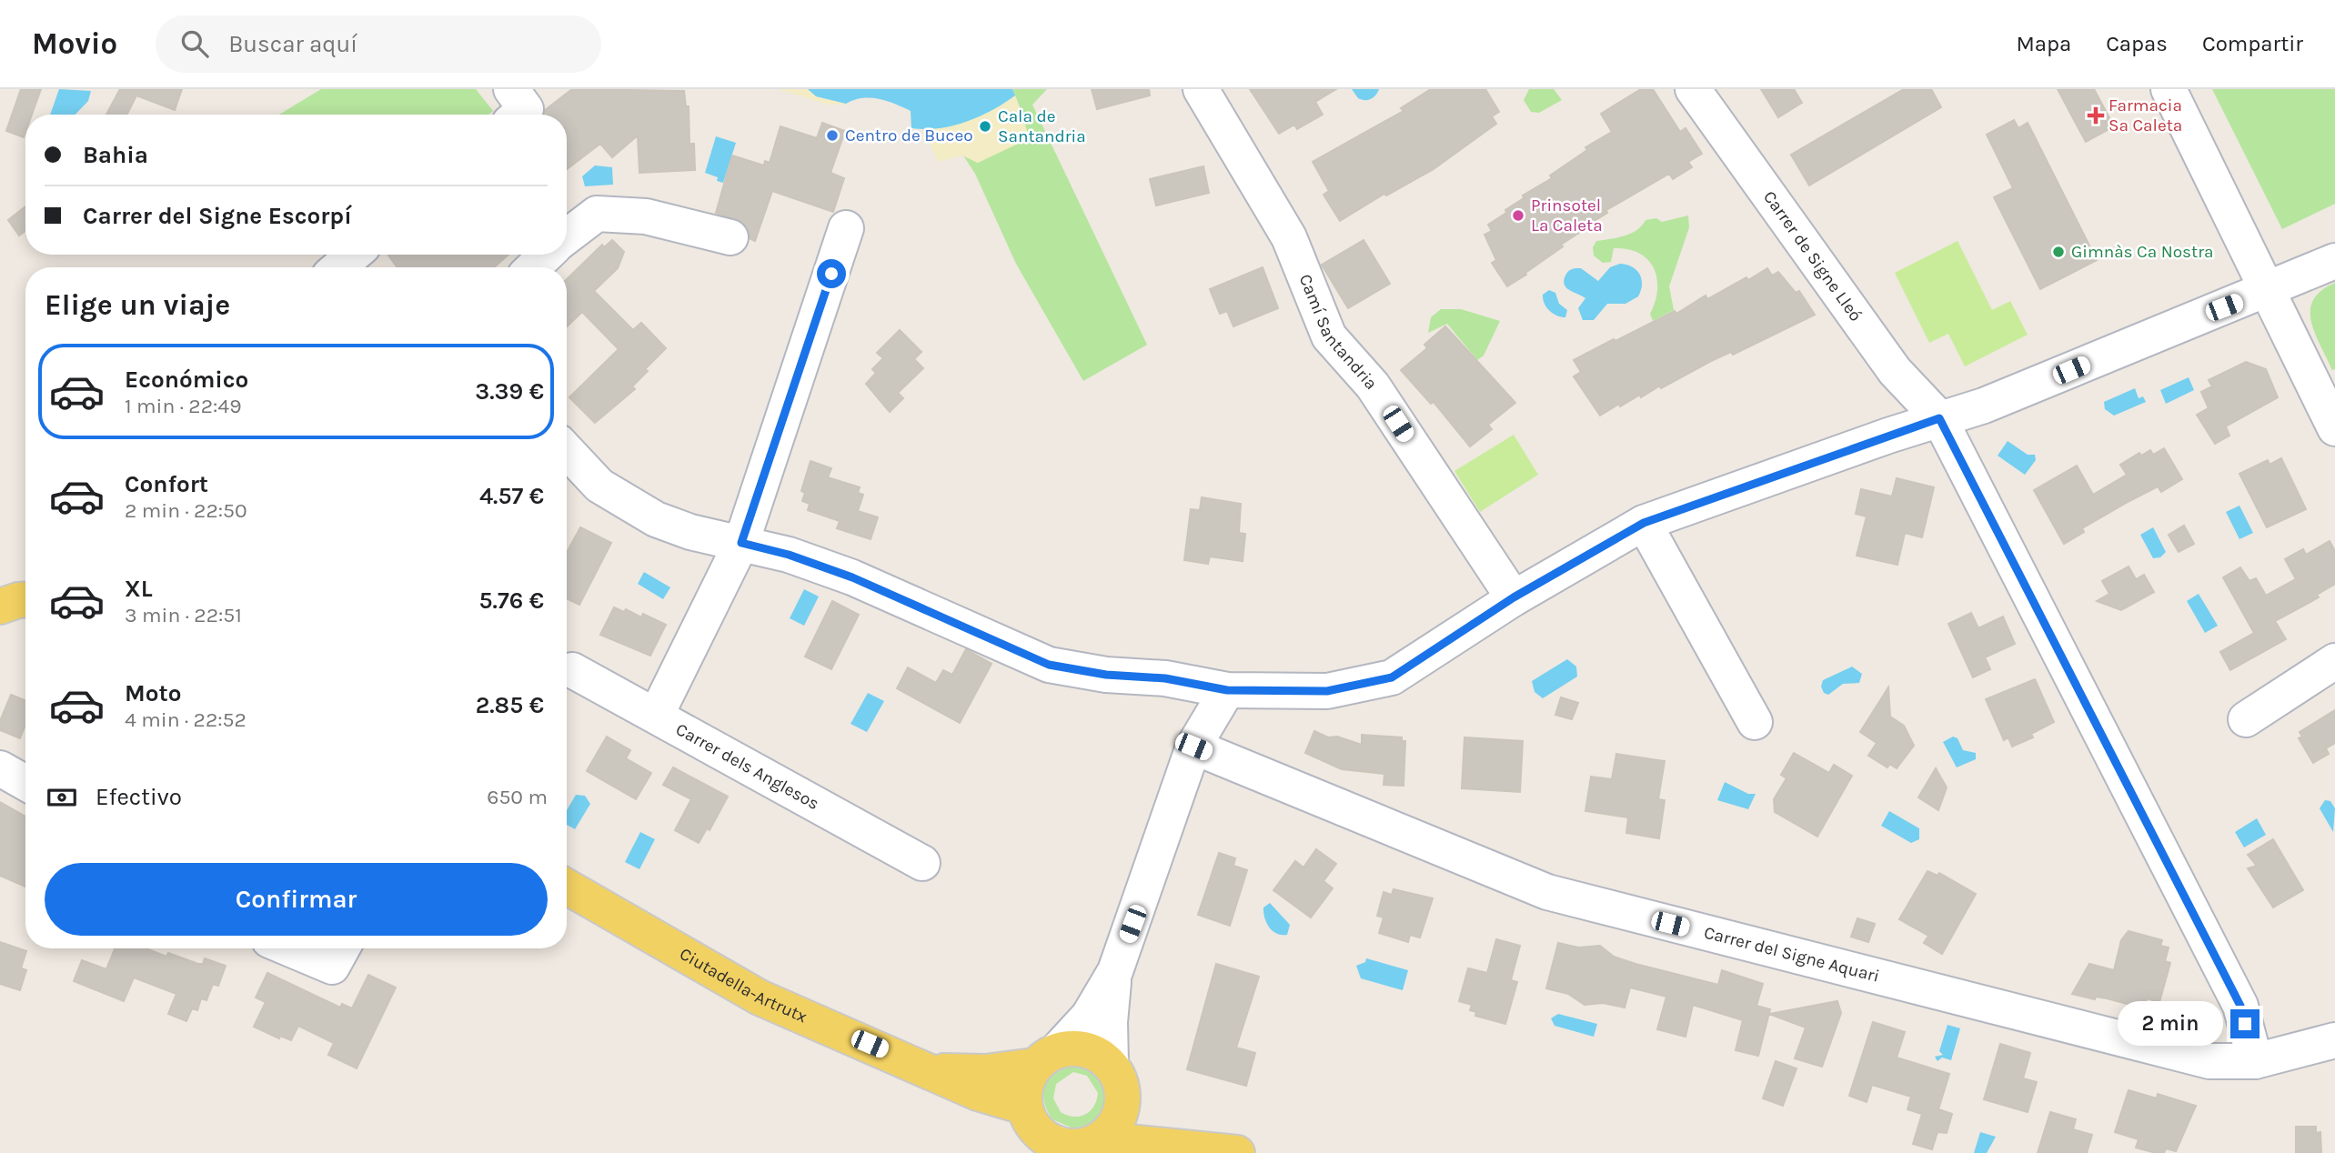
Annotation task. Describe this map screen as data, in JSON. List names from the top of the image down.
{
  "streets": {
    "main road": ["Ciutadella-Artrutx"],
    "street": [
      "Carrer de Signe Lleó",
      "Camí Santandria",
      "Carrer dels Anglesos",
      "Carrer del Signe Aquari"
    ]
  },
  "crossings": [
    ["Carrer de Signe Lleó", "Carrer del Signe Aquari"]
  ],
  "places": {
    "health": ["Farmacia Sa Caleta"],
    "other": [
      "Cala de Santandria",
      "Centro de Buceo",
      "Prinsotel La Caleta",
      "Gimnàs Ca Nostra"
    ]
  },
  "page": {
    "header": "Movio",
    "search": "Buscar aquí",
    "nav": ["Mapa", "Capas", "Compartir"],
    "banner": ["Bahia", "Carrer del Signe Escorpí"],
    "heading": "Elige un viaje",
    "list": [
      {
        "name": "Económico",
        "note": "1 min · 22:49",
        "value": "3.39 €"
      },
      {
        "name": "Confort",
        "note": "2 min · 22:50",
        "value": "4.57 €"
      },
      {
        "name": "XL",
        "note": "3 min · 22:51",
        "value": "5.76 €"
      },
      {
        "name": "Moto",
        "note": "4 min · 22:52",
        "value": "2.85 €"
      }
    ],
    "pay": ["Efectivo", "650 m"],
    "buttons": "Confirmar",
    "bubble": "2 min"
  }
}
